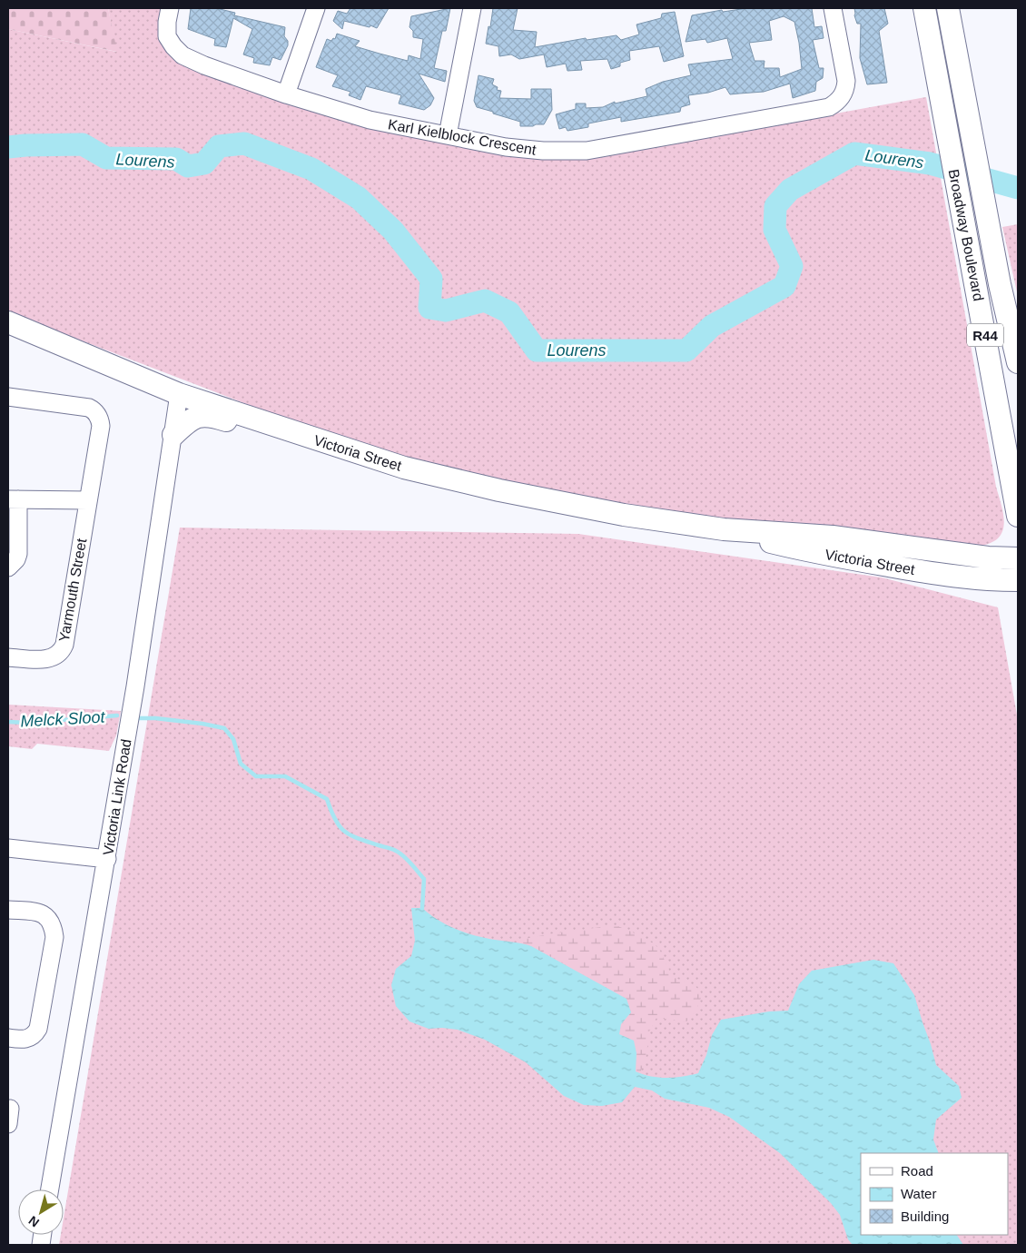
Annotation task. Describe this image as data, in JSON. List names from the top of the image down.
{
  "streets": {
    "main road": ["Broadway Boulevard", "R44", "Victoria Street"],
    "street": ["Karl Kielblock Crescent", "Yarmouth Street", "Victoria Link Road"]
  },
  "crossings": [
    ["Victoria Street", "Victoria Link Road"]
  ],
  "water": ["Lourens", "Melck Sloot"],
  "legend": ["Road", "Water", "Building"],
  "north": "bottom left"
}
